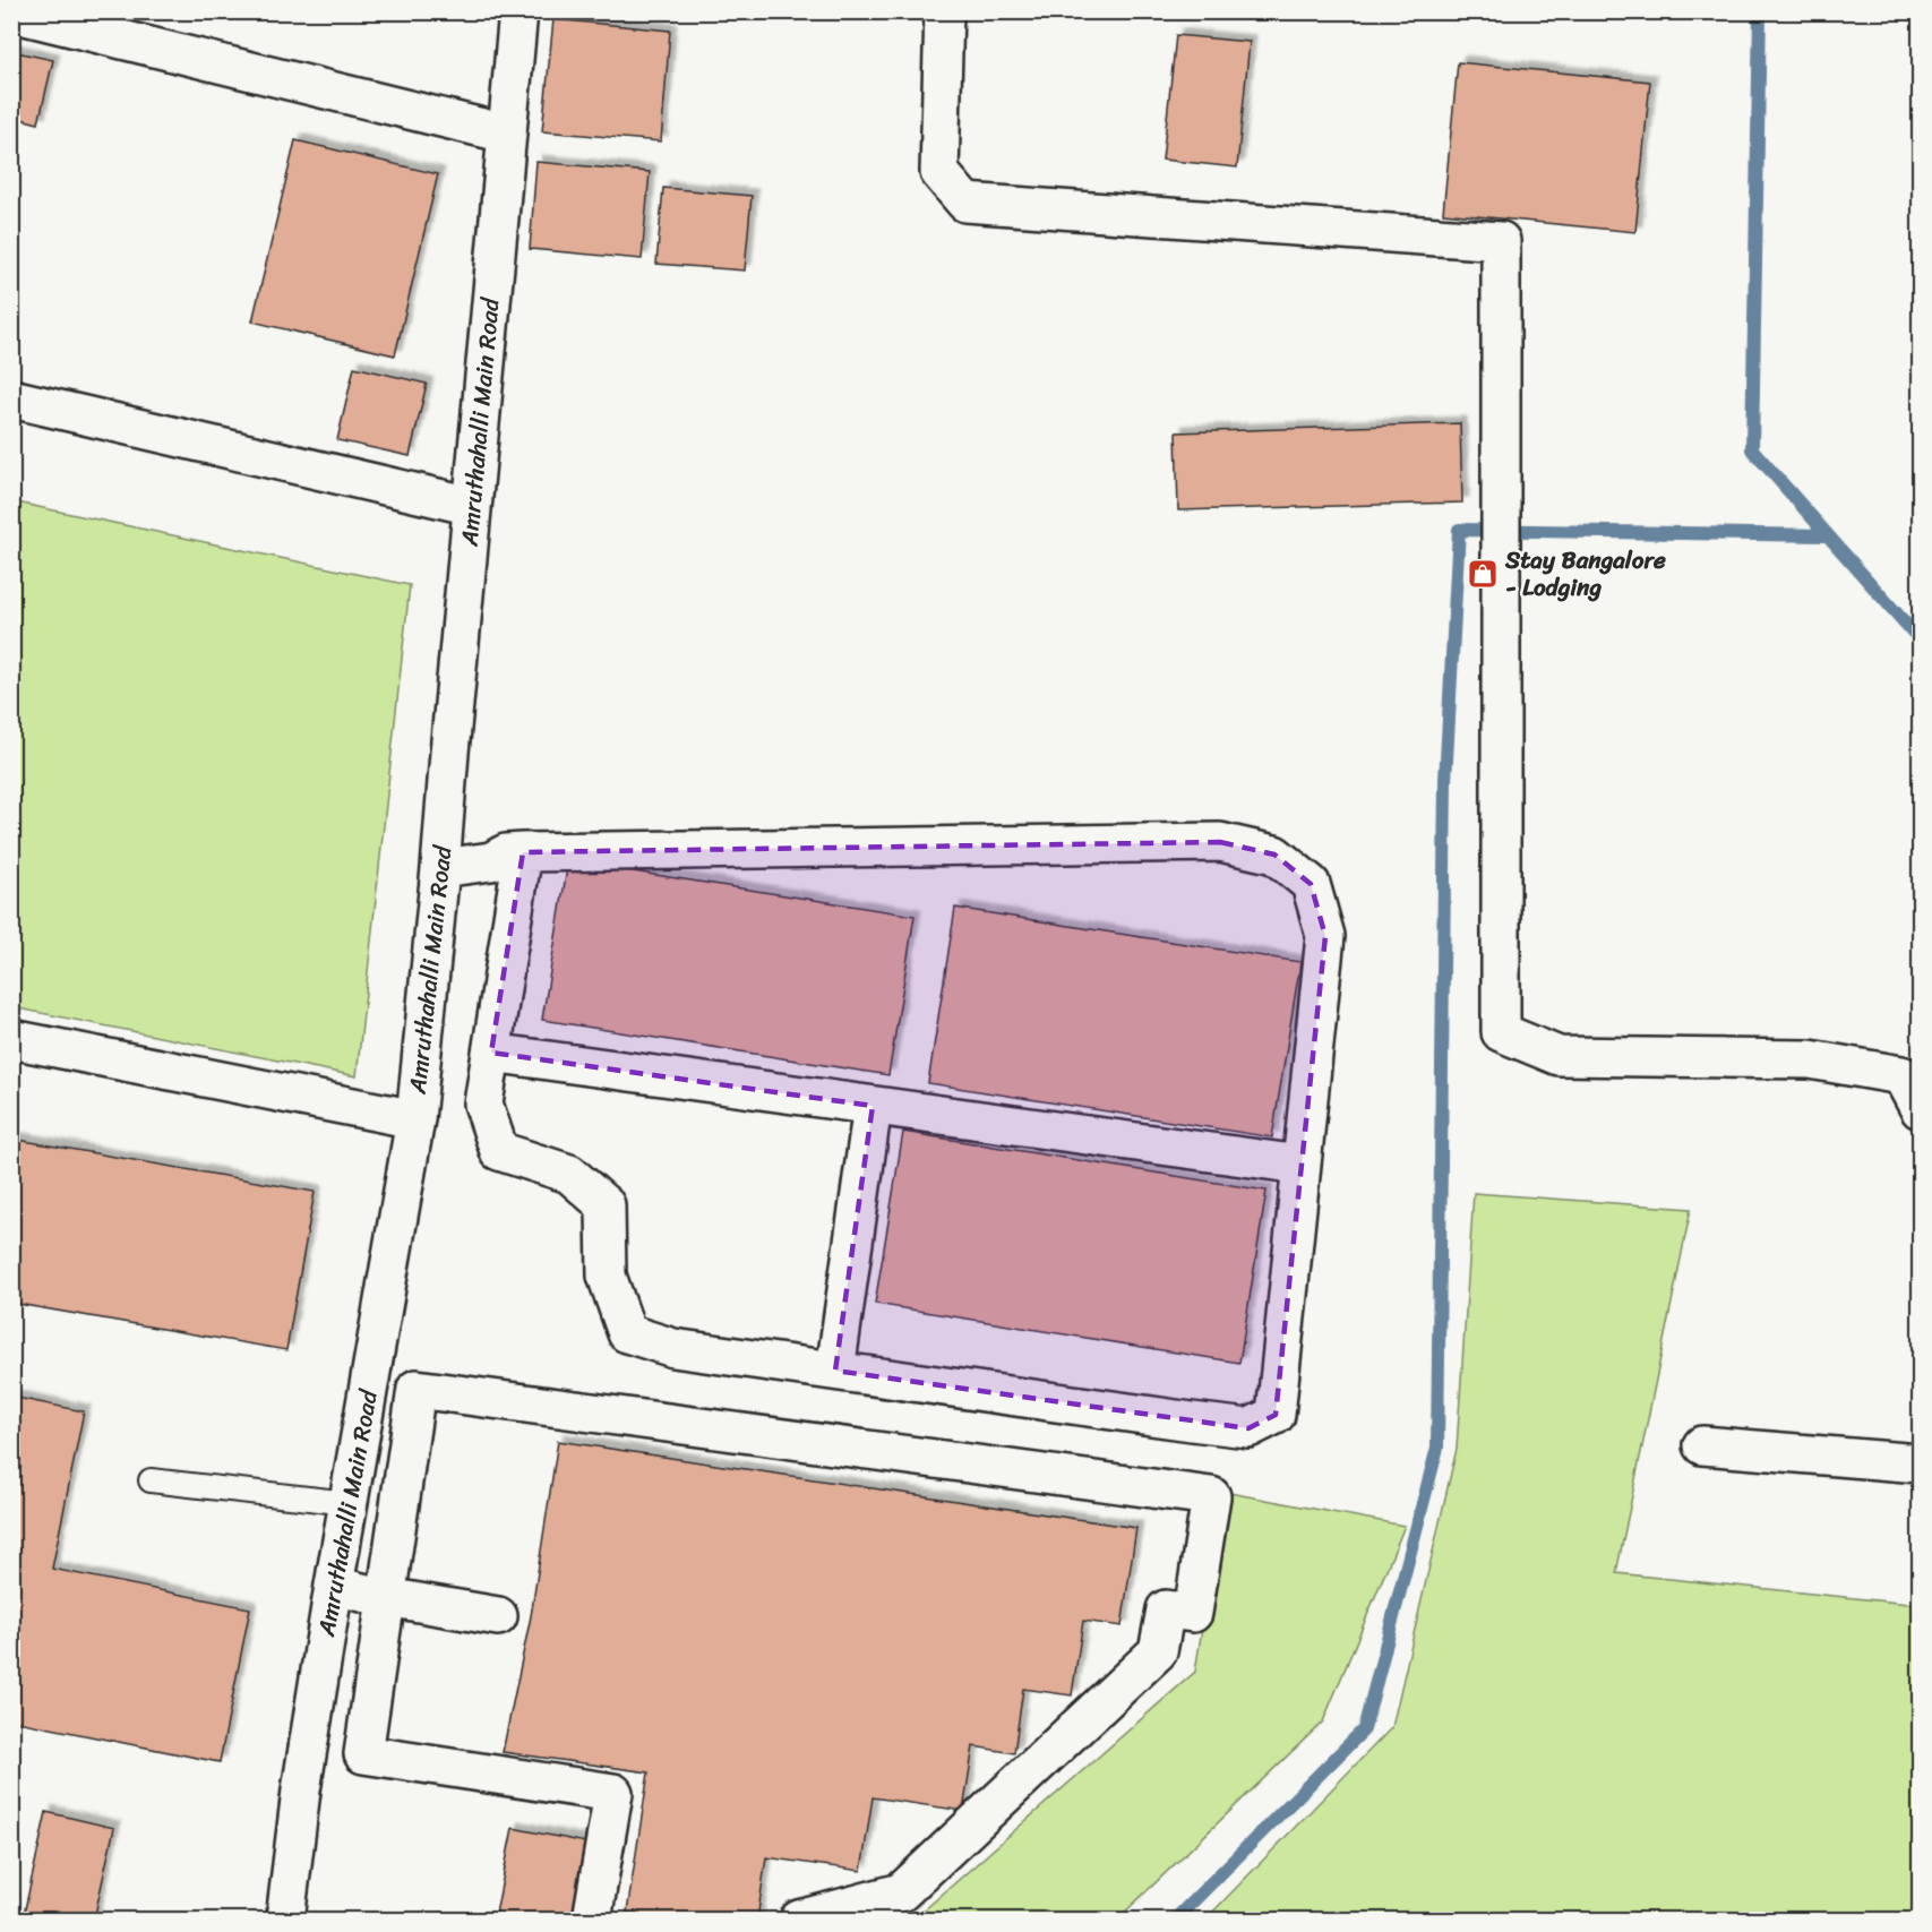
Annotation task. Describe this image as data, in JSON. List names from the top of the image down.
{
  "streets": {
    "street": ["Amruthahalli Main Road"]
  },
  "places": {
    "shop": ["Stay Bangalore - Lodging"]
  }
}
